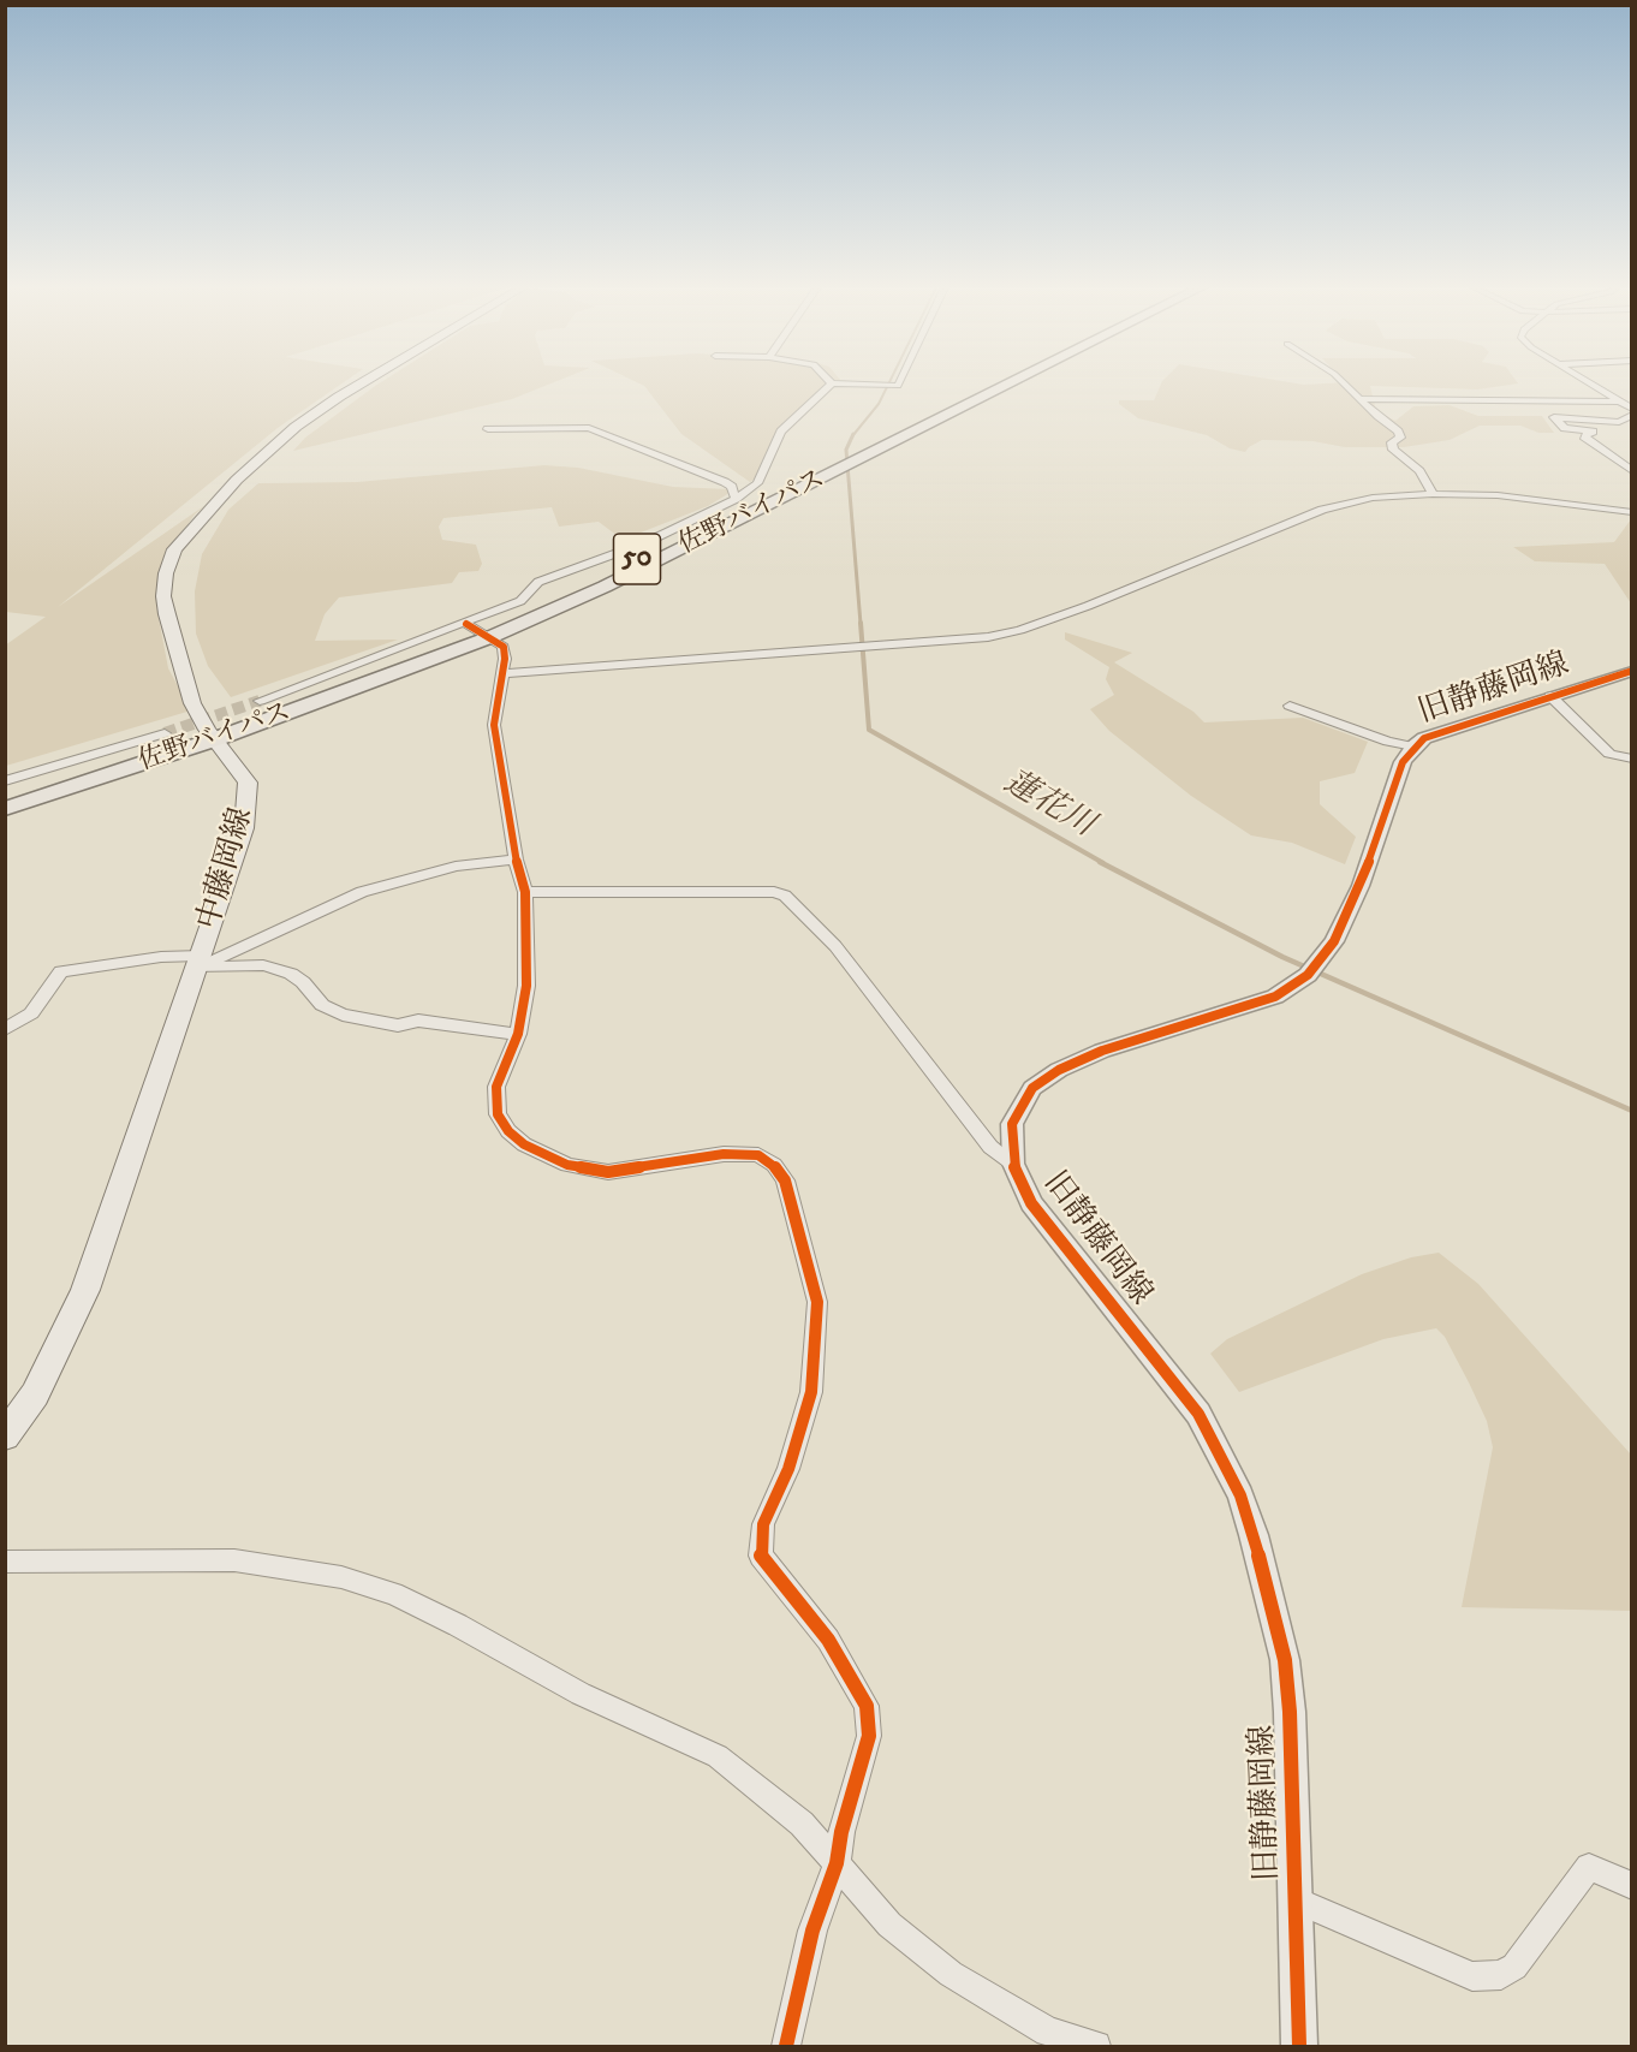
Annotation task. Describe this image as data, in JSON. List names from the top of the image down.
{
  "streets": {
    "highway": ["佐野バイパス", "50"],
    "main road": ["中藤岡線"],
    "street": ["旧静藤岡線"]
  },
  "crossings": [
    ["佐野バイパス", "中藤岡線"]
  ],
  "water": ["蓮花川"]
}
